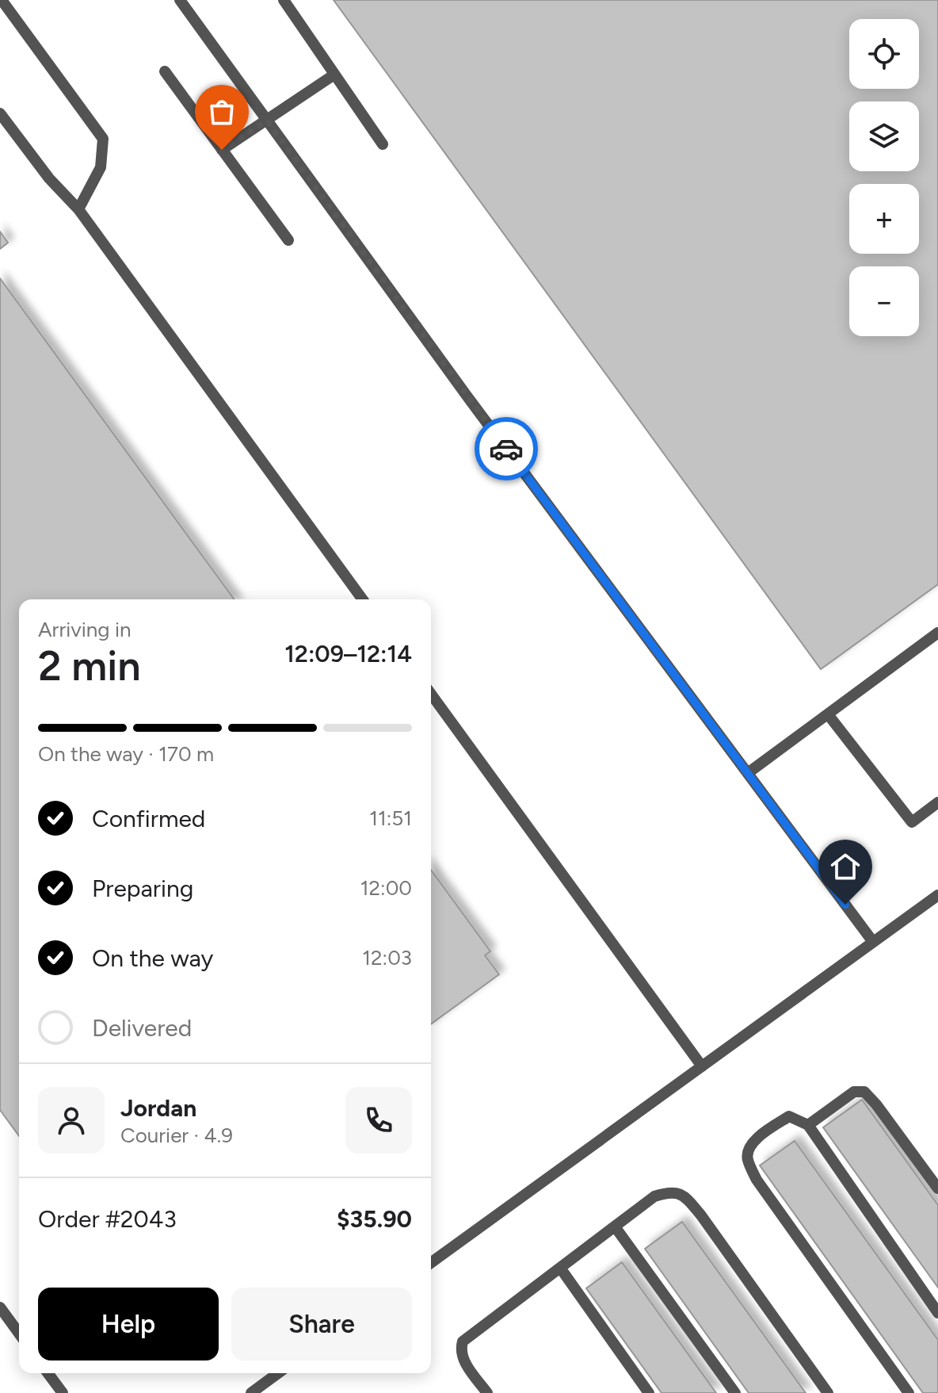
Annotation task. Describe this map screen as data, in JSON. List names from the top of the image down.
{
  "page": {
    "map_buttons": ["+", "−"],
    "heading": ["2 min", "Arriving in", "12:09–12:14"],
    "panel": [
      "Jordan",
      "Courier · 4.9",
      "Order #2043",
      "$35.90"
    ],
    "bar": "On the way · 170 m",
    "list": [
      ["Confirmed", "11:51"],
      ["Preparing", "12:00"],
      ["On the way", "12:03"],
      "Delivered"
    ],
    "buttons": ["Help", "Share"]
  }
}
